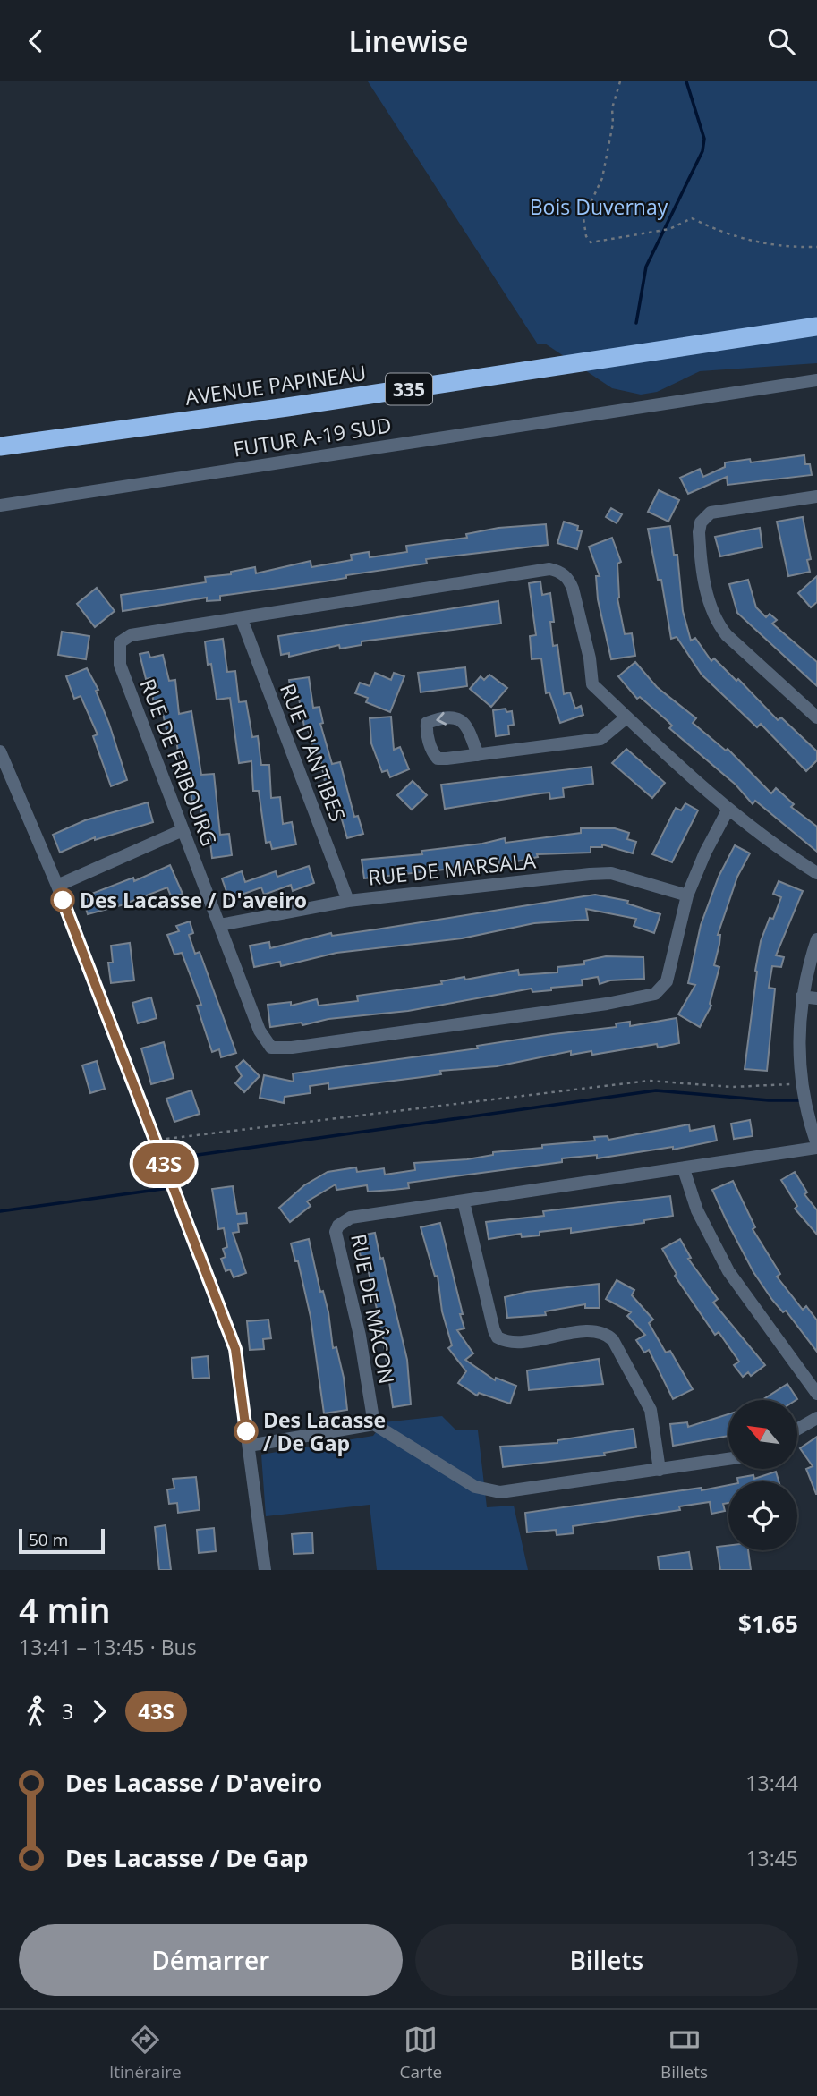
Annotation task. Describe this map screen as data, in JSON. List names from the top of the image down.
{
  "streets": {
    "highway": ["AVENUE PAPINEAU", "335"],
    "street": [
      "FUTUR A-19 SUD",
      "RUE D'ANTIBES",
      "RUE DE FRIBOURG",
      "RUE DE MARSALA",
      "RUE DE MÂCON"
    ]
  },
  "crossings": [
    ["RUE D'ANTIBES", "RUE DE FRIBOURG"],
    ["RUE D'ANTIBES", "RUE DE MARSALA"],
    ["RUE DE FRIBOURG", "RUE DE MARSALA"]
  ],
  "parks": ["Bois Duvernay"],
  "places": ["Des Lacasse / D'aveiro", "Des Lacasse / De Gap"],
  "lines": ["bus line 43S"],
  "scale_bar": "50 m",
  "north": "top left",
  "page": {
    "header": "Linewise",
    "on_map": "43S",
    "scale": "50 m",
    "heading": ["4 min", "13:41 – 13:45 · Bus", "$1.65"],
    "legs": ["3", "43S"],
    "list": [
      {
        "name": "Des Lacasse / D'aveiro",
        "value": "13:44"
      },
      {
        "name": "Des Lacasse / De Gap",
        "value": "13:45"
      }
    ],
    "buttons": ["Démarrer", "Billets"],
    "tabs": ["Itinéraire", "Carte", "Billets"]
  }
}
